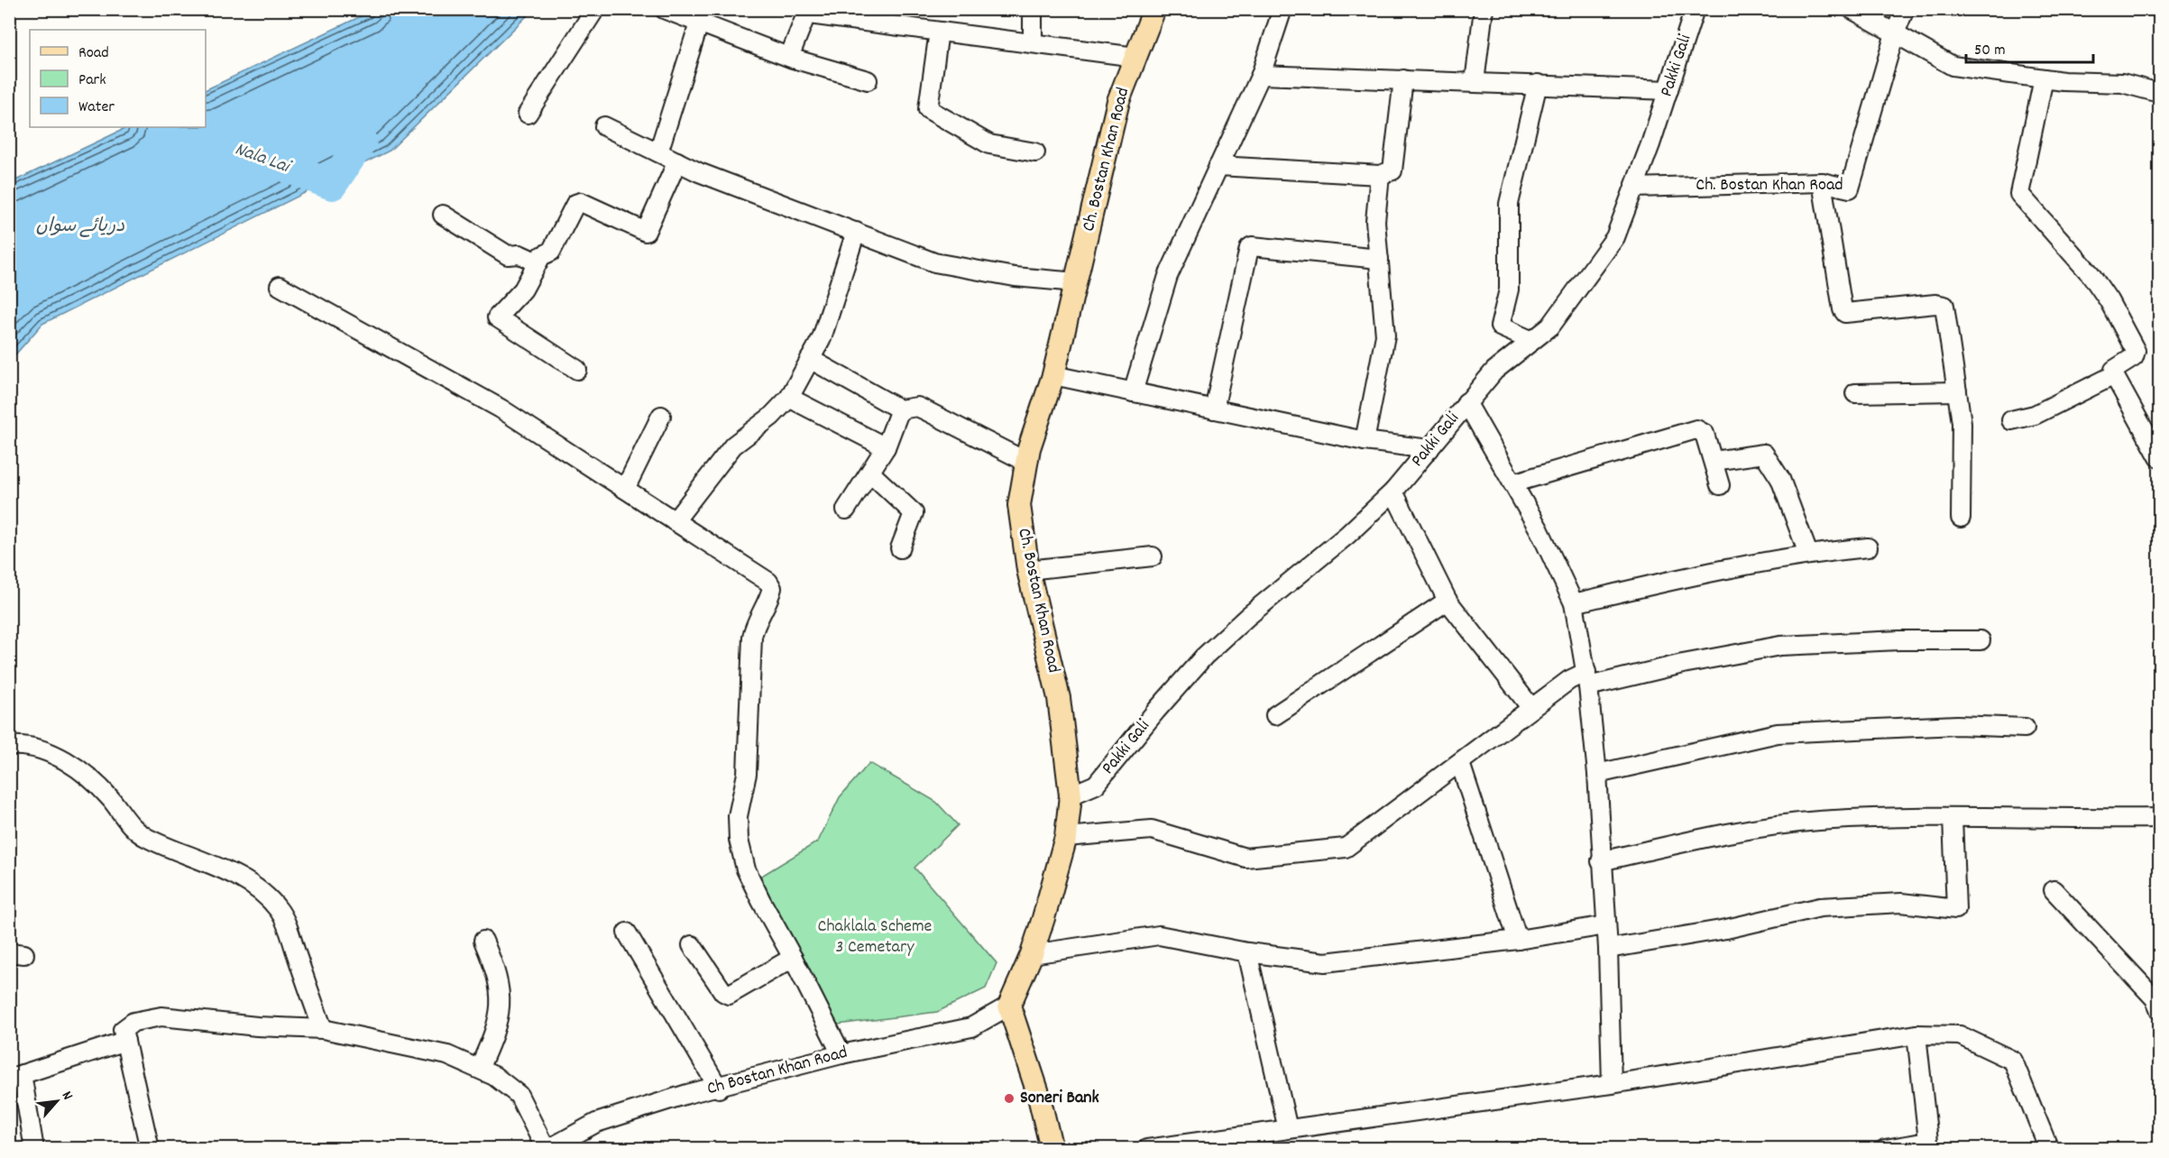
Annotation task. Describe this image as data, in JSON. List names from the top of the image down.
{
  "streets": {
    "main road": ["Ch. Bostan Khan Road"],
    "street": ["Pakki Gali", "Ch Bostan Khan Road"]
  },
  "crossings": [
    ["Pakki Gali", "Ch. Bostan Khan Road"],
    ["Ch. Bostan Khan Road", "Ch Bostan Khan Road"]
  ],
  "water": ["Nala Lai", "دریائے سواں"],
  "parks": ["Chaklala Scheme 3 Cemetary"],
  "places": ["Soneri Bank"],
  "legend": ["Road", "Park", "Water"],
  "scale_bar": "50 m",
  "north": "top right"
}
